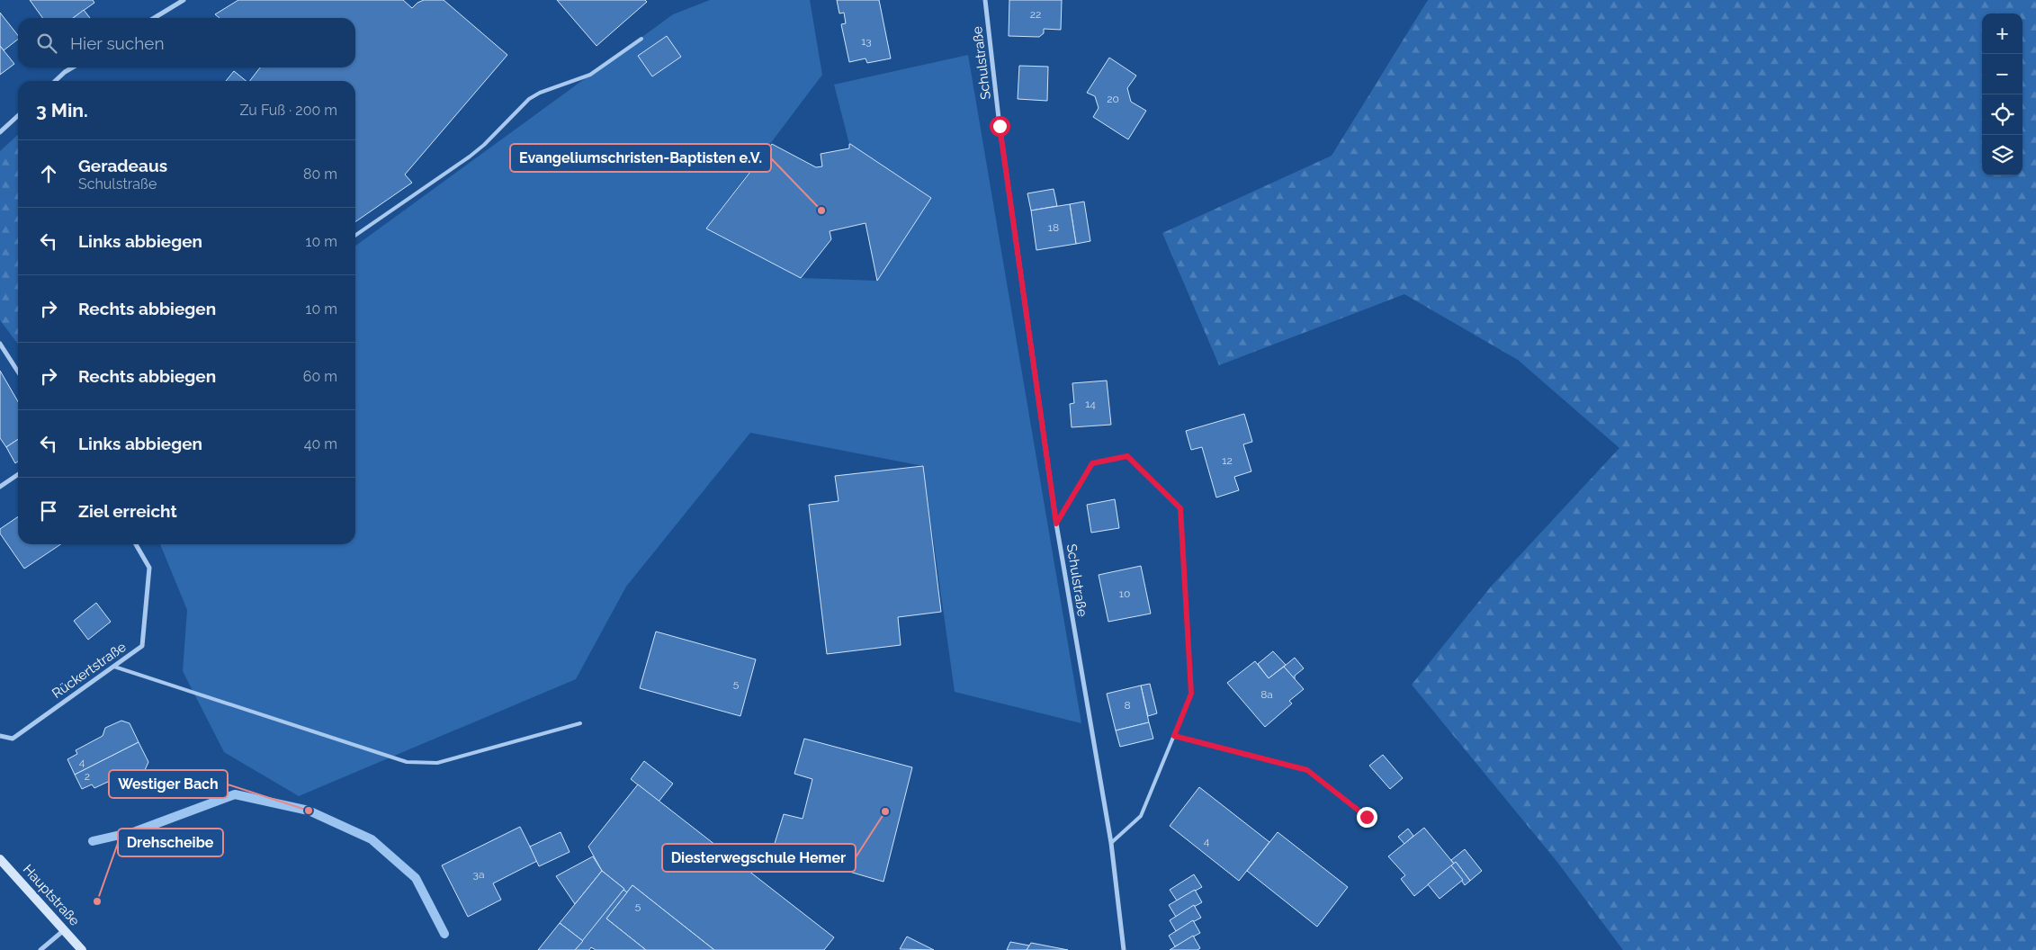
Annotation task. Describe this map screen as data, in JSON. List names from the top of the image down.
{
  "streets": {
    "main road": ["Hauptstraße"],
    "street": ["Schulstraße", "Rückertstraße"]
  },
  "places": [
    "Evangeliumschristen-Baptisten e.V.",
    "Westiger Bach",
    "Diesterwegschule Hemer",
    "Drehscheibe"
  ],
  "house_numbers": [
    "22",
    "13",
    "20",
    "18",
    "14",
    "12",
    "10",
    "5",
    "8a",
    "8",
    "4",
    "2",
    "4",
    "3a",
    "5"
  ],
  "page": {
    "map_buttons": ["+", "−"],
    "search": "Hier suchen",
    "heading": ["3 Min.", "Zu Fuß · 200 m"],
    "list": [
      ["Geradeaus", "Schulstraße", "80 m"],
      ["Links abbiegen", "10 m"],
      ["Rechts abbiegen", "10 m"],
      ["Rechts abbiegen", "60 m"],
      ["Links abbiegen", "40 m"],
      "Ziel erreicht"
    ]
  }
}
